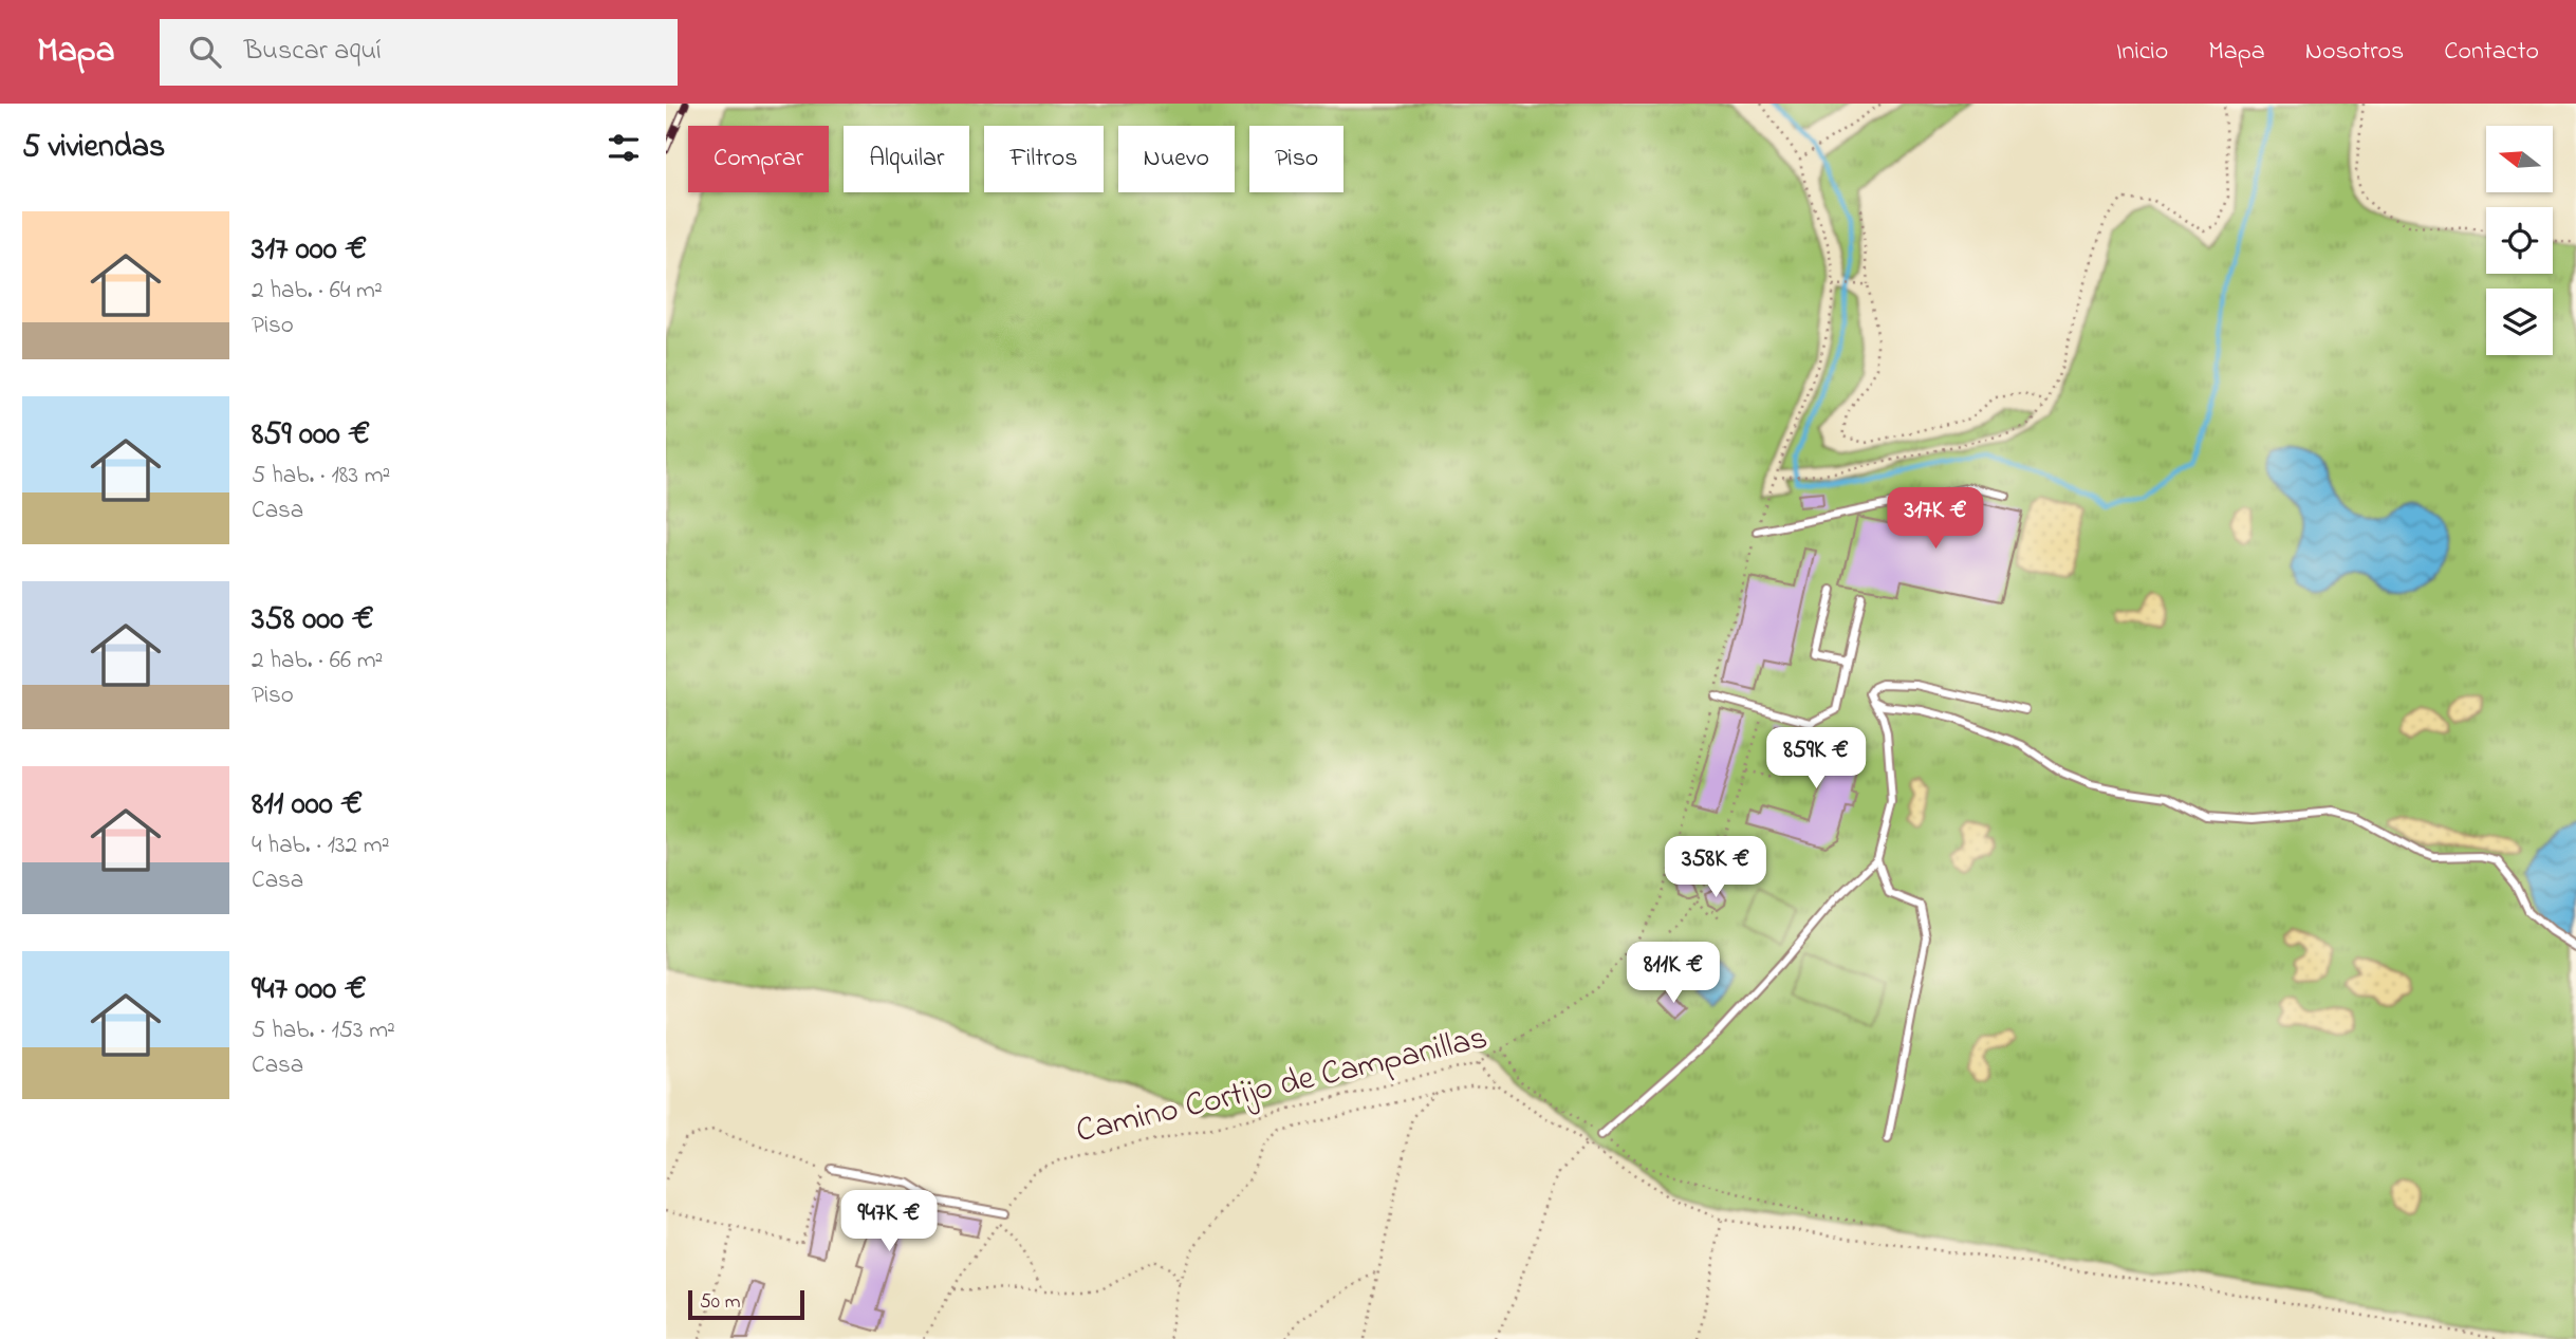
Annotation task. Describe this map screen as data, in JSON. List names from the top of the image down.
{
  "streets": {
    "path": ["Camino Cortijo de Campanillas"]
  },
  "scale_bar": "50 m",
  "north": "left",
  "page": {
    "header": "Mapa",
    "search": "Buscar aquí",
    "nav": [
      "Inicio",
      "Mapa",
      "Nosotros",
      "Contacto"
    ],
    "heading": "5 viviendas",
    "chip": [
      "Comprar",
      "Alquilar",
      "Filtros",
      "Nuevo",
      "Piso"
    ],
    "list": [
      {
        "name": "317 000 €",
        "note": "2 hab. · 64 m² · Piso"
      },
      {
        "name": "859 000 €",
        "note": "5 hab. · 183 m² · Casa"
      },
      {
        "name": "358 000 €",
        "note": "2 hab. · 66 m² · Piso"
      },
      {
        "name": "811 000 €",
        "note": "4 hab. · 132 m² · Casa"
      },
      {
        "name": "947 000 €",
        "note": "5 hab. · 153 m² · Casa"
      }
    ],
    "price": [
      "317K €",
      "859K €",
      "358K €",
      "811K €",
      "947K €"
    ],
    "scale": "50 m"
  }
}
